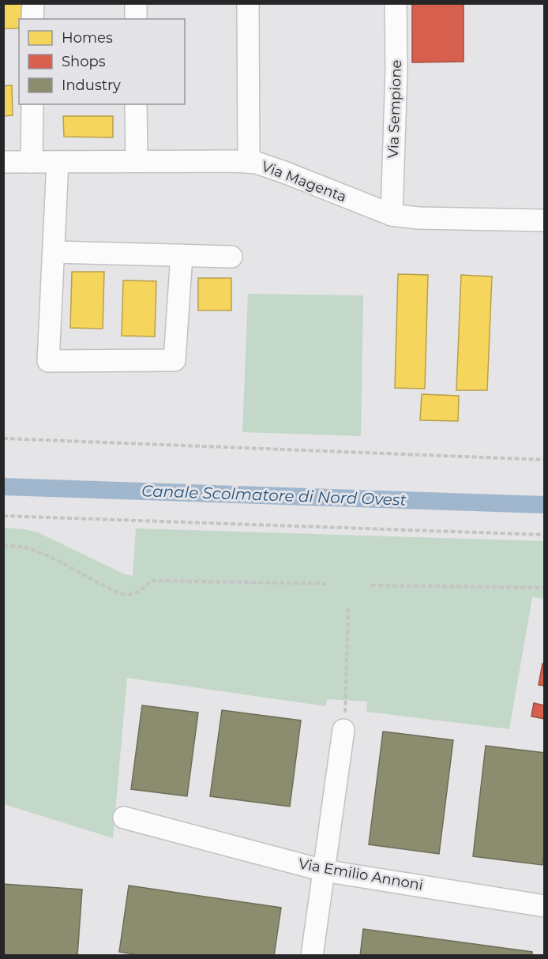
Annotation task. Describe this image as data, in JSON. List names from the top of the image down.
{
  "streets": {
    "street": ["Via Sempione", "Via Magenta", "Via Emilio Annoni"]
  },
  "crossings": [
    ["Via Sempione", "Via Magenta"]
  ],
  "water": ["Canale Scolmatore di Nord Ovest"],
  "legend": ["Homes", "Shops", "Industry"]
}
